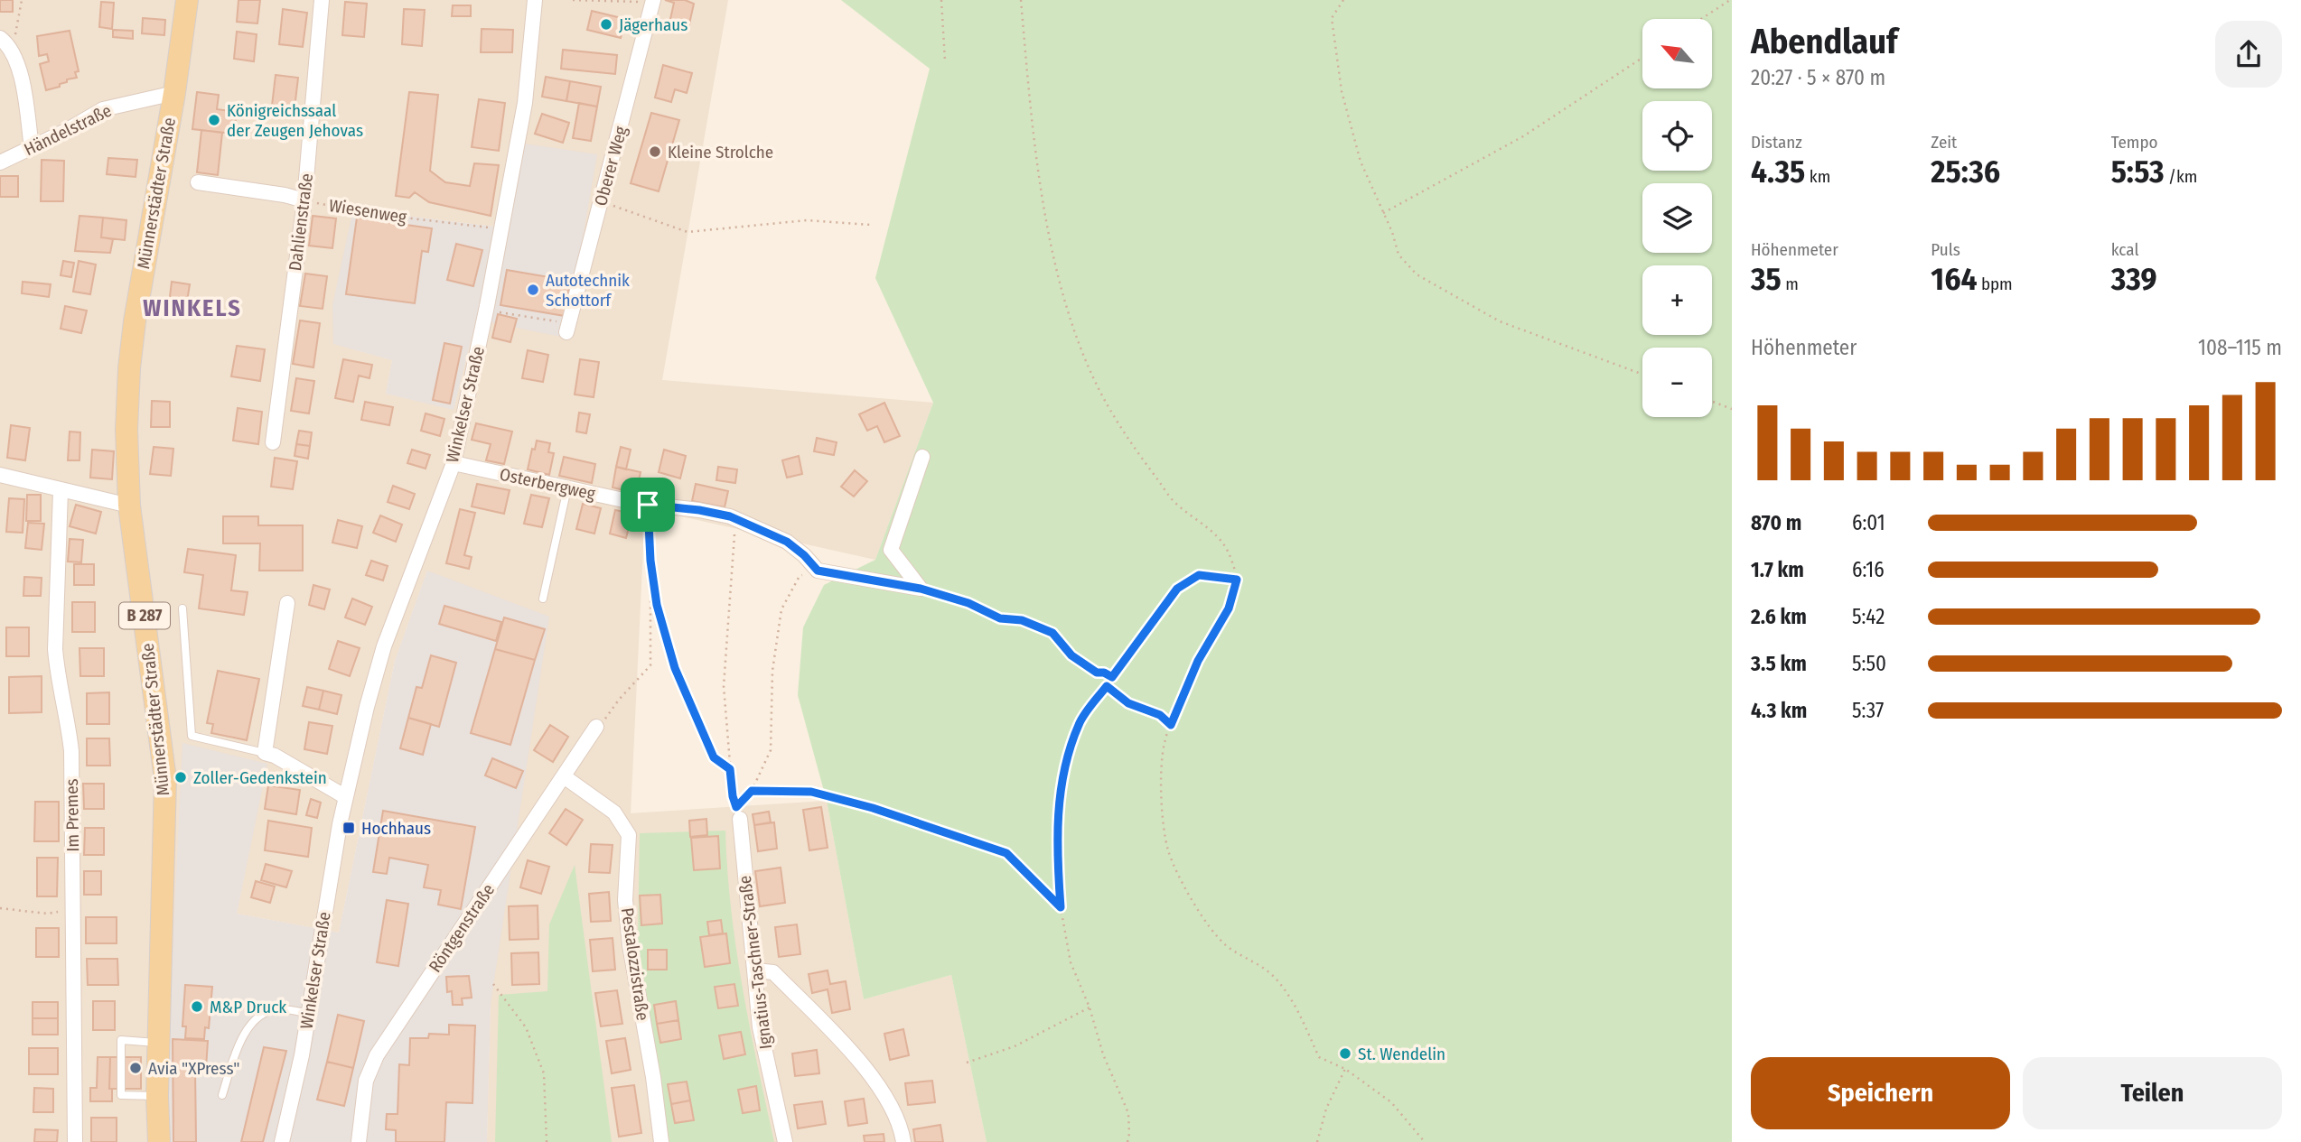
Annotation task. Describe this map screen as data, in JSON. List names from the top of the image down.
{
  "streets": {
    "main road": ["Münnerstädter Straße", "B 287"],
    "street": [
      "Händelstraße",
      "Oberer Weg",
      "Wiesenweg",
      "Dahlienstraße",
      "Winkelser Straße",
      "Osterbergweg",
      "Im Premes",
      "Röntgenstraße",
      "Ignatius-Taschner-Straße",
      "Pestalozzistraße"
    ]
  },
  "crossings": [
    ["Händelstraße", "Münnerstädter Straße"],
    ["Wiesenweg", "Dahlienstraße"],
    ["Wiesenweg", "Winkelser Straße"],
    ["Winkelser Straße", "Osterbergweg"],
    ["Röntgenstraße", "Pestalozzistraße"]
  ],
  "districts": ["WINKELS"],
  "places": {
    "other": [
      "Jägerhaus",
      "Königreichssaal der Zeugen Jehovas",
      "Kleine Strolche",
      "Autotechnik Schottorf",
      "Zoller-Gedenkstein",
      "M&P Druck",
      "St. Wendelin",
      "Avia \"XPress\""
    ],
    "transit": ["Hochhaus"]
  },
  "north": "top left",
  "page": {
    "heading": ["Abendlauf", "20:27 · 5 × 870 m"],
    "map_buttons": ["+", "−"],
    "stats": [
      ["Distanz", "4.35 km"],
      ["Zeit", "25:36"],
      ["Tempo", "5:53 /km"],
      ["Höhenmeter", "35 m"],
      ["Puls", "164 bpm"],
      ["kcal", "339"]
    ],
    "chart": ["Höhenmeter", "108–115 m"],
    "list": [
      {
        "name": "870 m",
        "note": "6:01"
      },
      {
        "name": "1.7 km",
        "note": "6:16"
      },
      {
        "name": "2.6 km",
        "note": "5:42"
      },
      {
        "name": "3.5 km",
        "note": "5:50"
      },
      {
        "name": "4.3 km",
        "note": "5:37"
      }
    ],
    "buttons": ["Speichern", "Teilen"]
  }
}
